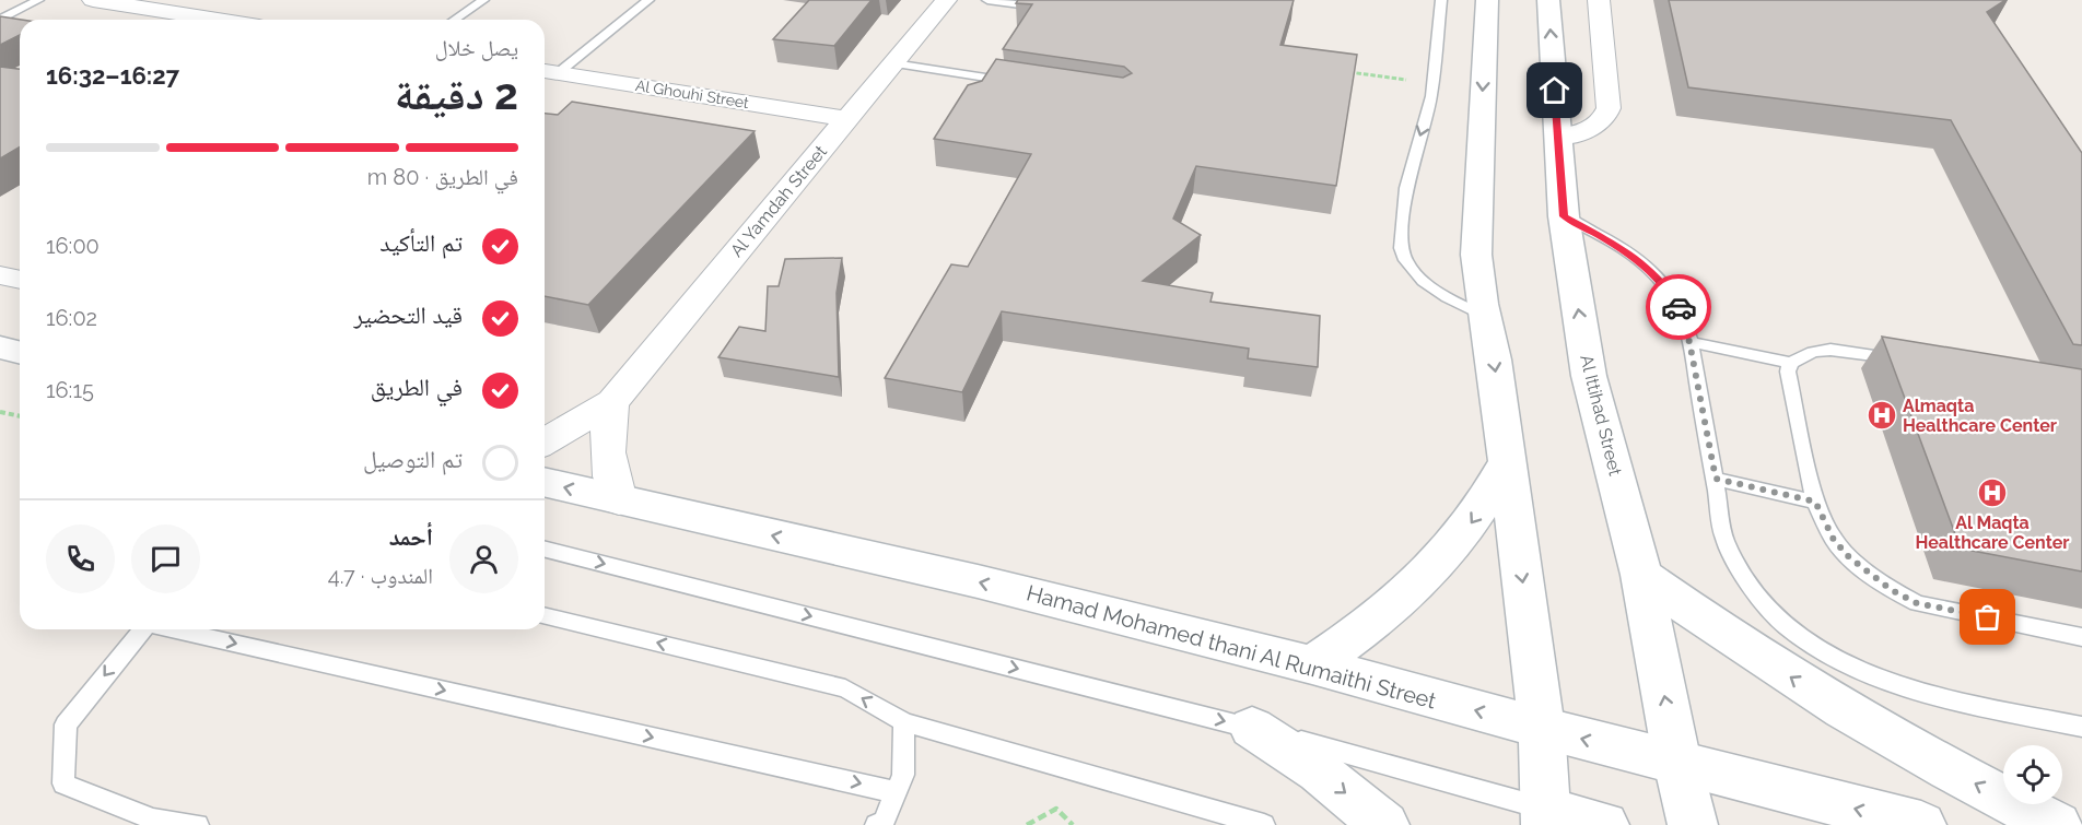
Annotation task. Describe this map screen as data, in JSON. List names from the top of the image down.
{
  "streets": {
    "main road": ["Al Ittihad Street", "Hamad Mohamed thani Al Rumaithi Street"],
    "street": ["Al Ghouhi Street", "Al Yamdah Street"]
  },
  "crossings": [
    ["Al Ghouhi Street", "Al Yamdah Street"],
    ["Al Yamdah Street", "Hamad Mohamed thani Al Rumaithi Street"],
    ["Al Ittihad Street", "Hamad Mohamed thani Al Rumaithi Street"]
  ],
  "places": {
    "hospital": ["Almaqta Healthcare Center", "Al Maqta Healthcare Center"]
  },
  "page": {
    "heading": ["2 دقيقة", "يصل خلال", "16:27–16:32"],
    "panel": ["أحمد", "المندوب · 4.7"],
    "bar": "في الطريق · 80 m",
    "list": [
      ["تم التأكيد", "16:00"],
      ["قيد التحضير", "16:02"],
      ["في الطريق", "16:15"],
      "تم التوصيل"
    ]
  }
}
